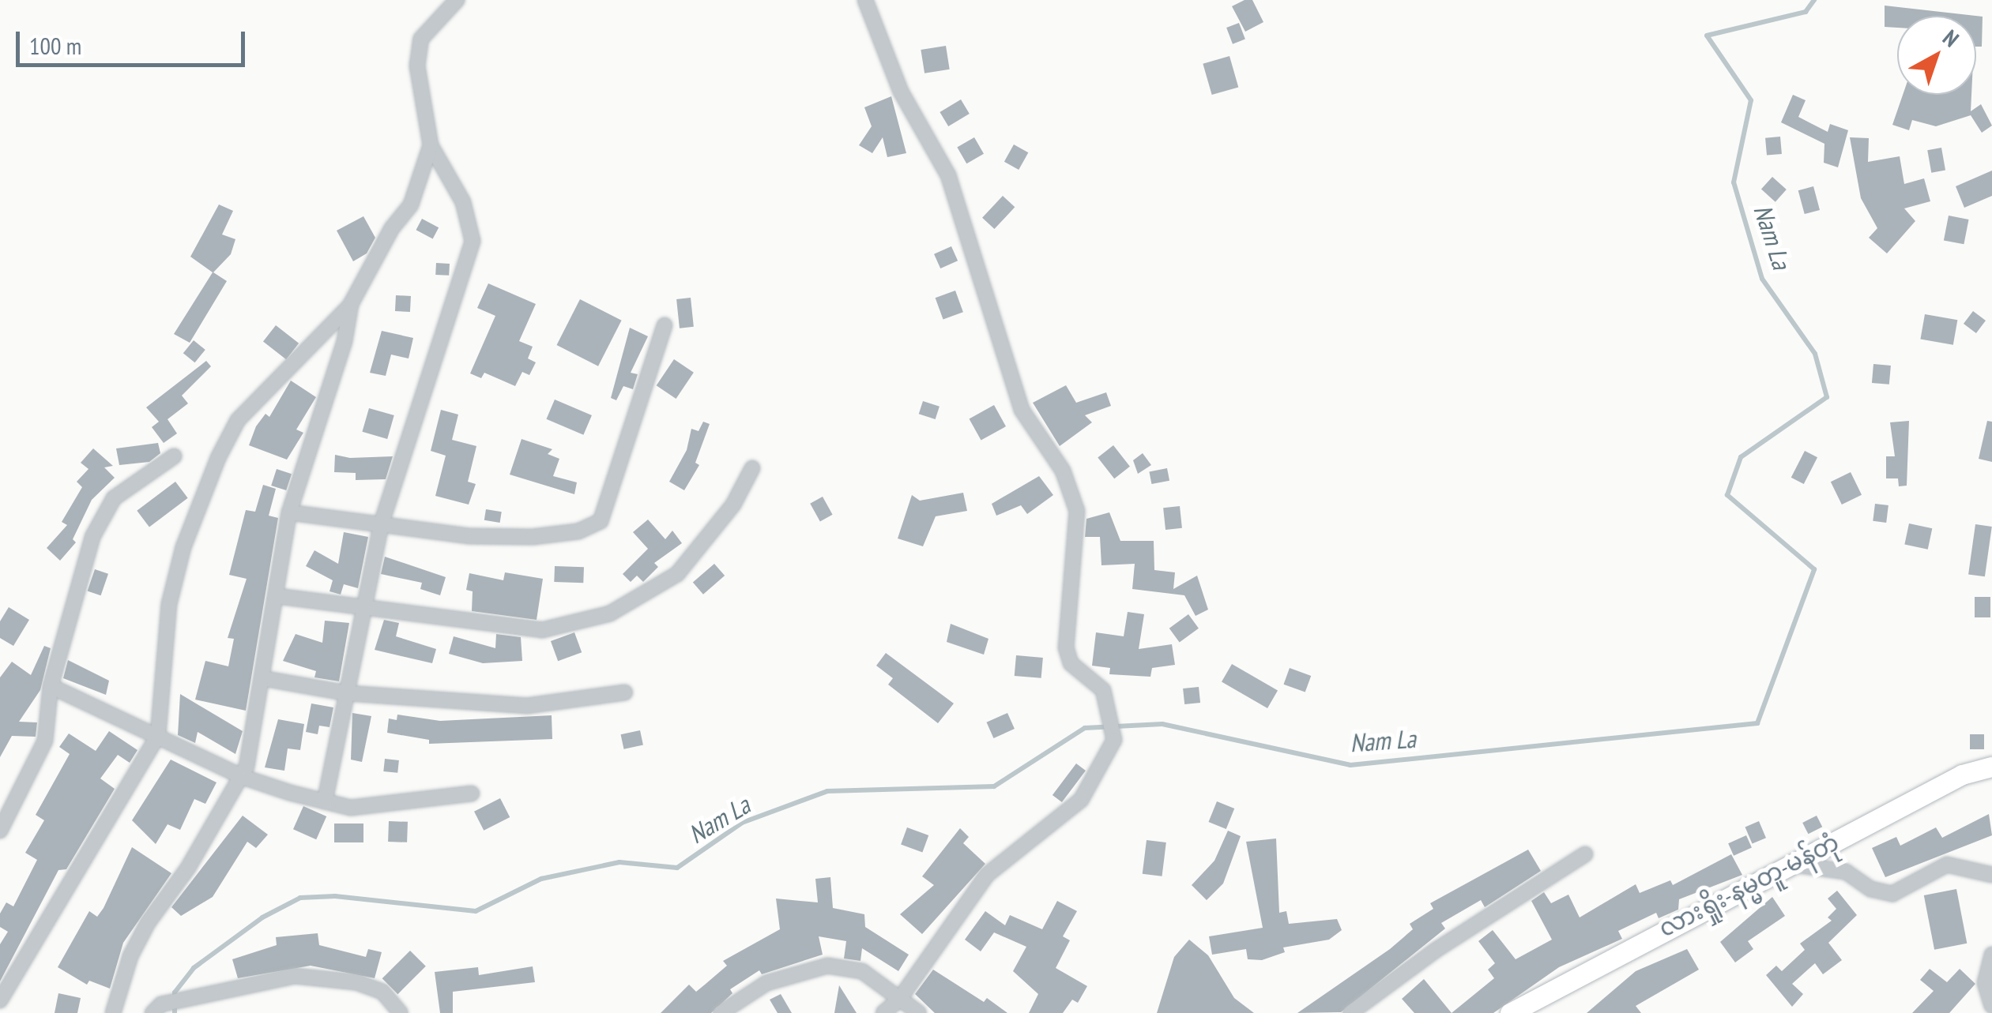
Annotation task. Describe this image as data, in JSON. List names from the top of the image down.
{
  "streets": {
    "main road": ["လားရှိုး-နမ္မတူ-မန်တုံ"]
  },
  "water": ["Nam La"],
  "scale_bar": "100 m",
  "north": "top right"
}
